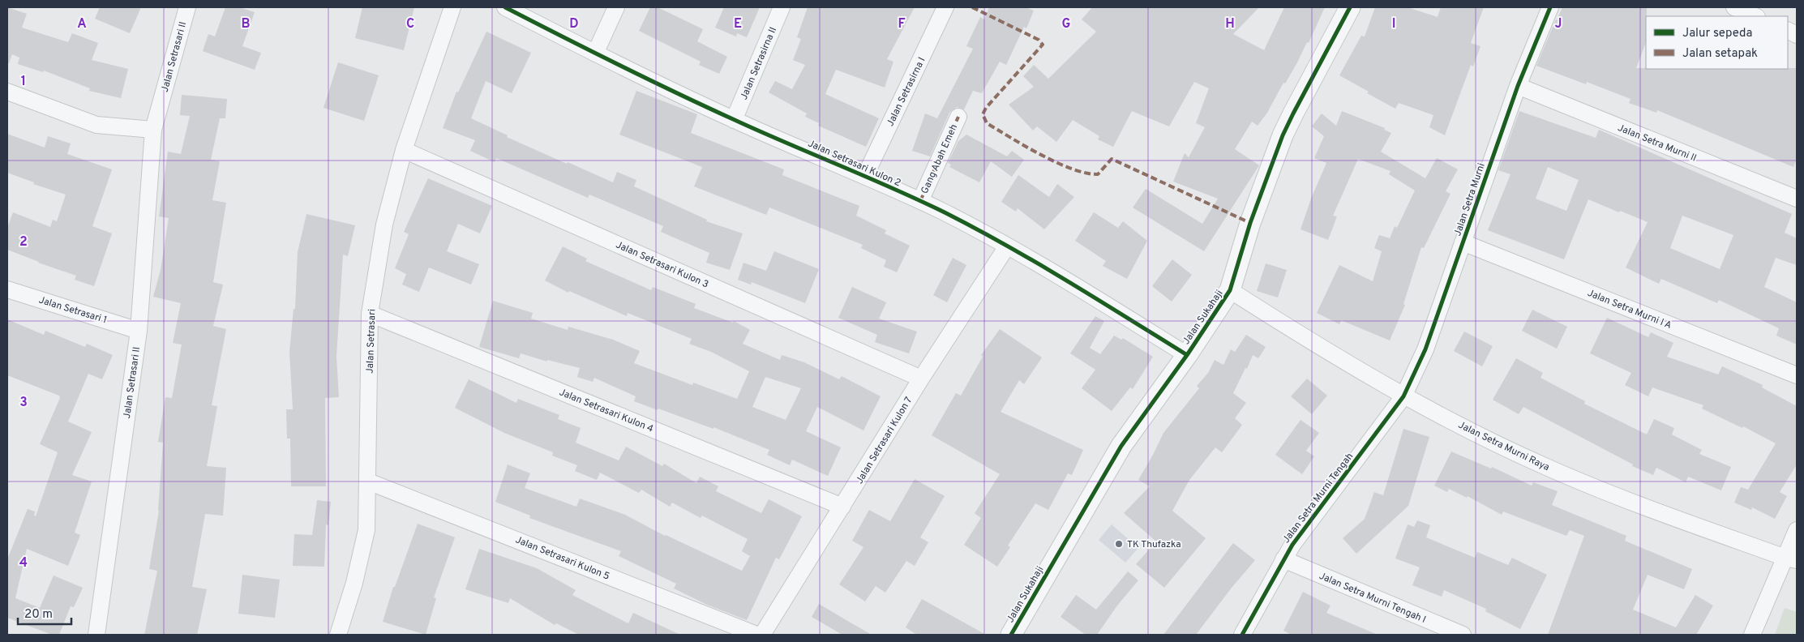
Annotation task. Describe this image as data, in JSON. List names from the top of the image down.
{
  "streets": {
    "street": [
      "Jalan Setrasari II",
      "Jalan Setrasirna II",
      "Jalan Setrasirna I",
      "Jalan Setra Murni II",
      "Gang Abah Emeh",
      "Jalan Setrasari Kulon 2",
      "Jalan Setra Murni",
      "Jalan Setrasari Kulon 3",
      "Jalan Setra Murni I A",
      "Jalan Setrasari 1",
      "Jalan Sukahaji",
      "Jalan Setrasari",
      "Jalan Setrasari Kulon 4",
      "Jalan Setrasari Kulon 7",
      "Jalan Setra Murni Raya",
      "Jalan Setra Murni Tengah",
      "Jalan Setrasari Kulon 5",
      "Jalan Setra Murni Tengah I"
    ]
  },
  "crossings": [
    ["Jalan Setrasari II", "Jalan Setrasari 1"],
    ["Jalan Setrasirna II", "Jalan Setrasari Kulon 2"],
    ["Jalan Setrasirna I", "Jalan Setrasari Kulon 2"],
    ["Jalan Setra Murni II", "Jalan Setra Murni"],
    ["Gang Abah Emeh", "Jalan Setrasari Kulon 2"],
    ["Jalan Setrasari Kulon 2", "Jalan Sukahaji"],
    ["Jalan Setrasari Kulon 2", "Jalan Setrasari Kulon 7"],
    ["Jalan Setra Murni", "Jalan Setra Murni I A"],
    ["Jalan Setra Murni", "Jalan Setra Murni Raya"],
    ["Jalan Setra Murni", "Jalan Setra Murni Tengah"],
    ["Jalan Setrasari Kulon 3", "Jalan Setrasari"],
    ["Jalan Setrasari Kulon 3", "Jalan Setrasari Kulon 7"],
    ["Jalan Sukahaji", "Jalan Setra Murni Raya"],
    ["Jalan Setrasari", "Jalan Setrasari Kulon 4"],
    ["Jalan Setrasari", "Jalan Setrasari Kulon 5"],
    ["Jalan Setrasari Kulon 4", "Jalan Setrasari Kulon 7"],
    ["Jalan Setra Murni Raya", "Jalan Setra Murni Tengah"],
    ["Jalan Setra Murni Tengah", "Jalan Setra Murni Tengah I"]
  ],
  "places": ["TK Thufazka"],
  "legend": ["Jalur sepeda", "Jalan setapak"],
  "scale_bar": "20 m",
  "grid": {
    "columns": [
      "A",
      "B",
      "C",
      "D",
      "E",
      "F",
      "G",
      "H",
      "I",
      "J"
    ],
    "rows": [
      "1",
      "2",
      "3",
      "4"
    ]
  }
}
